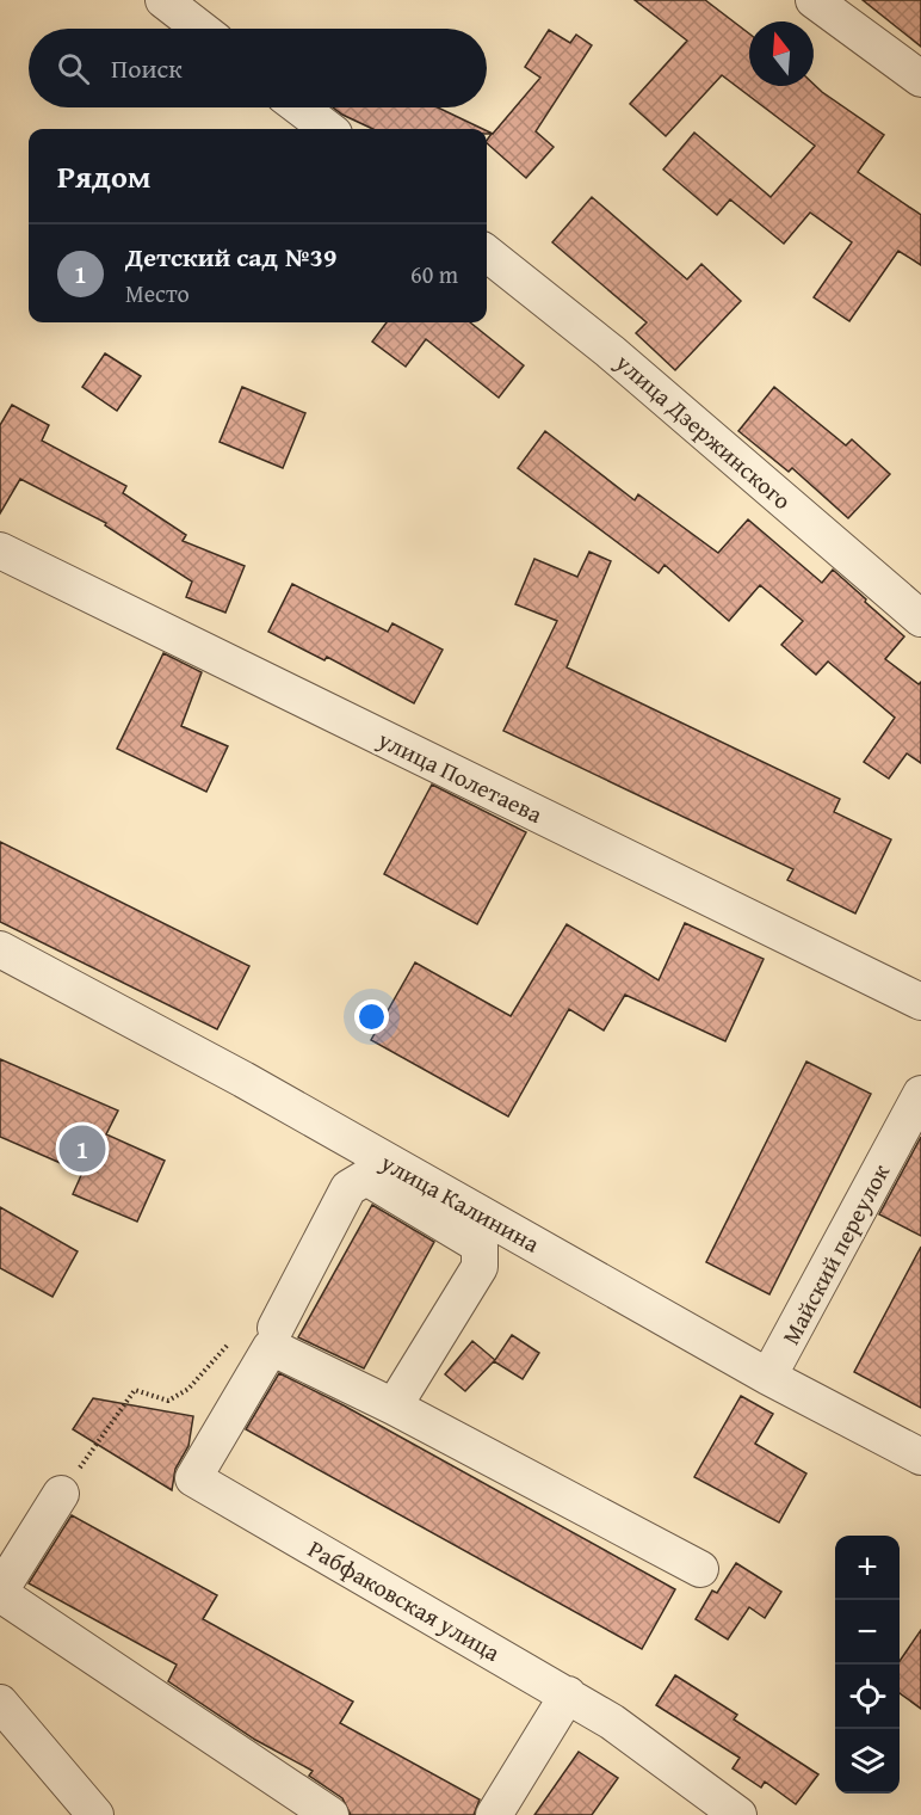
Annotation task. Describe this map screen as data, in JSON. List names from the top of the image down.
{
  "streets": {
    "street": [
      "улица Дзержинского",
      "улица Полетаева",
      "улица Калинина",
      "Майский переулок",
      "Рабфаковская улица"
    ]
  },
  "crossings": [
    ["улица Калинина", "Майский переулок"]
  ],
  "north": "top",
  "page": {
    "search": "Поиск",
    "heading": "Рядом",
    "list": [
      {
        "mark": "1",
        "name": "Детский сад №39",
        "note": "Место",
        "value": "60 m"
      }
    ],
    "pins": "1",
    "map_buttons": ["+", "−"]
  }
}
